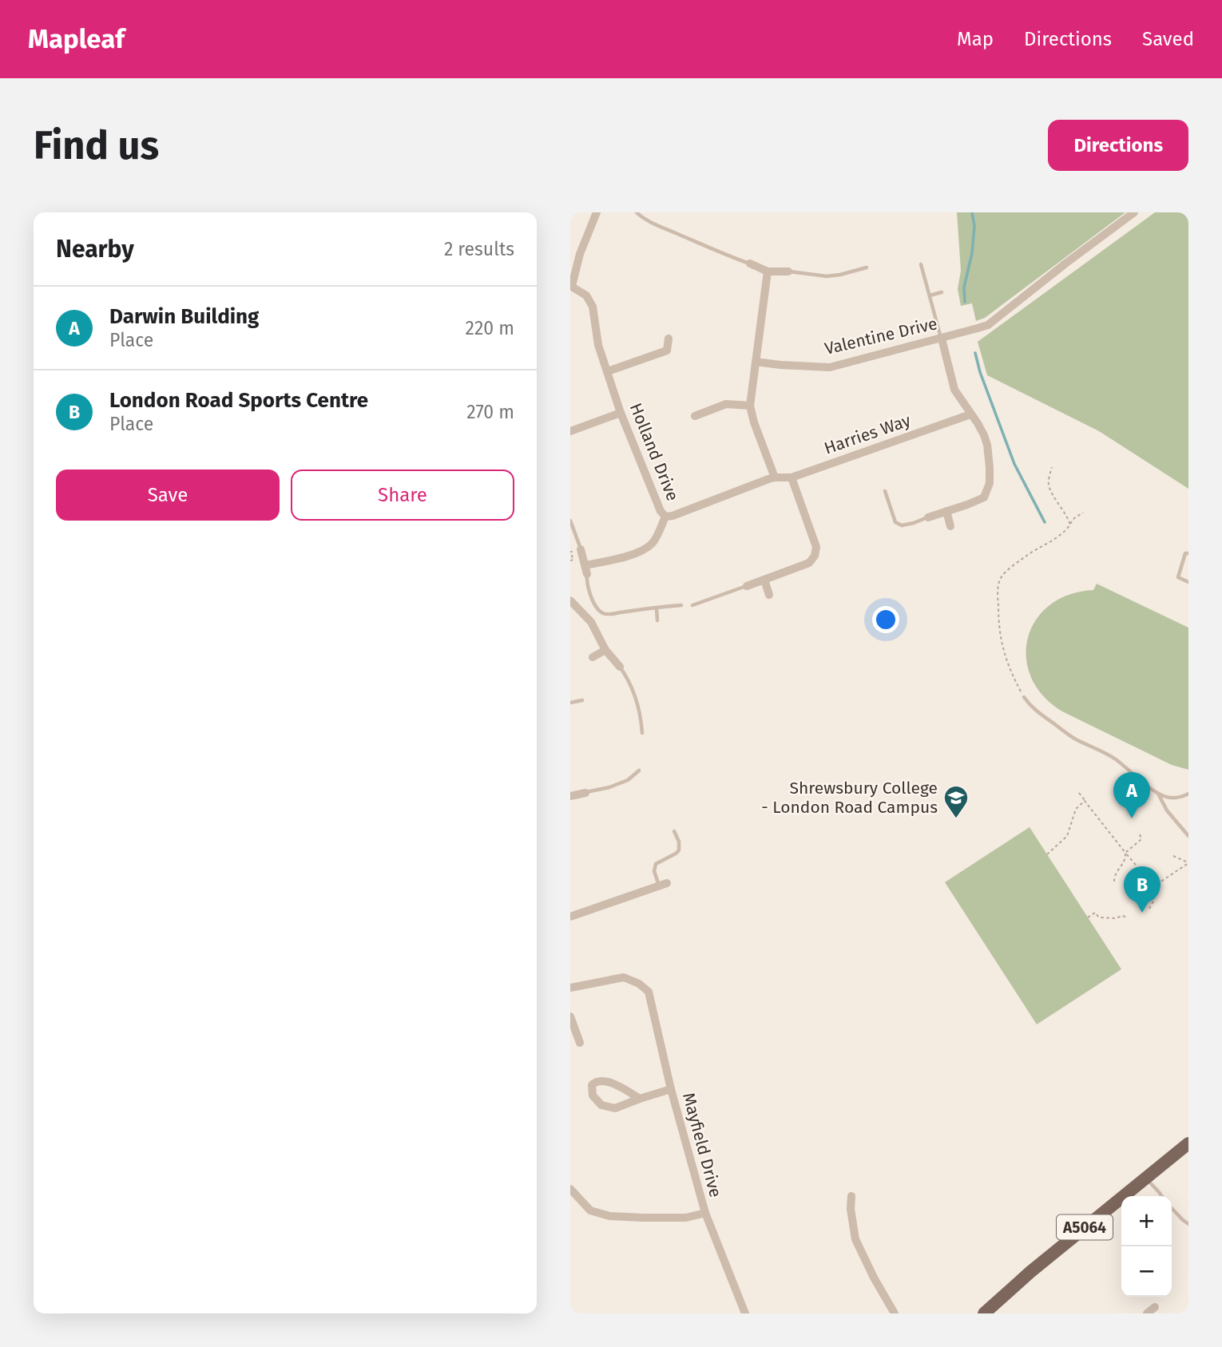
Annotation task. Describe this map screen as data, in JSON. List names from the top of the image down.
{
  "streets": {
    "main road": ["A5064"],
    "street": [
      "Valentine Drive",
      "Harries Way",
      "Holland Drive",
      "Mayfield Drive"
    ]
  },
  "crossings": [
    ["Harries Way", "Holland Drive"]
  ],
  "places": {
    "school or university": ["Shrewsbury College - London Road Campus"]
  },
  "page": {
    "header": "Mapleaf",
    "nav": ["Map", "Directions", "Saved"],
    "buttons": [
      "Directions",
      ["Save", "Share"]
    ],
    "title": "Find us",
    "heading": ["Nearby", "2 results"],
    "list": [
      {
        "mark": "A",
        "name": "Darwin Building",
        "note": "Place",
        "value": "220 m"
      },
      {
        "mark": "B",
        "name": "London Road Sports Centre",
        "note": "Place",
        "value": "270 m"
      }
    ],
    "pins": ["A", "B"],
    "map_buttons": ["+", "−"]
  }
}
